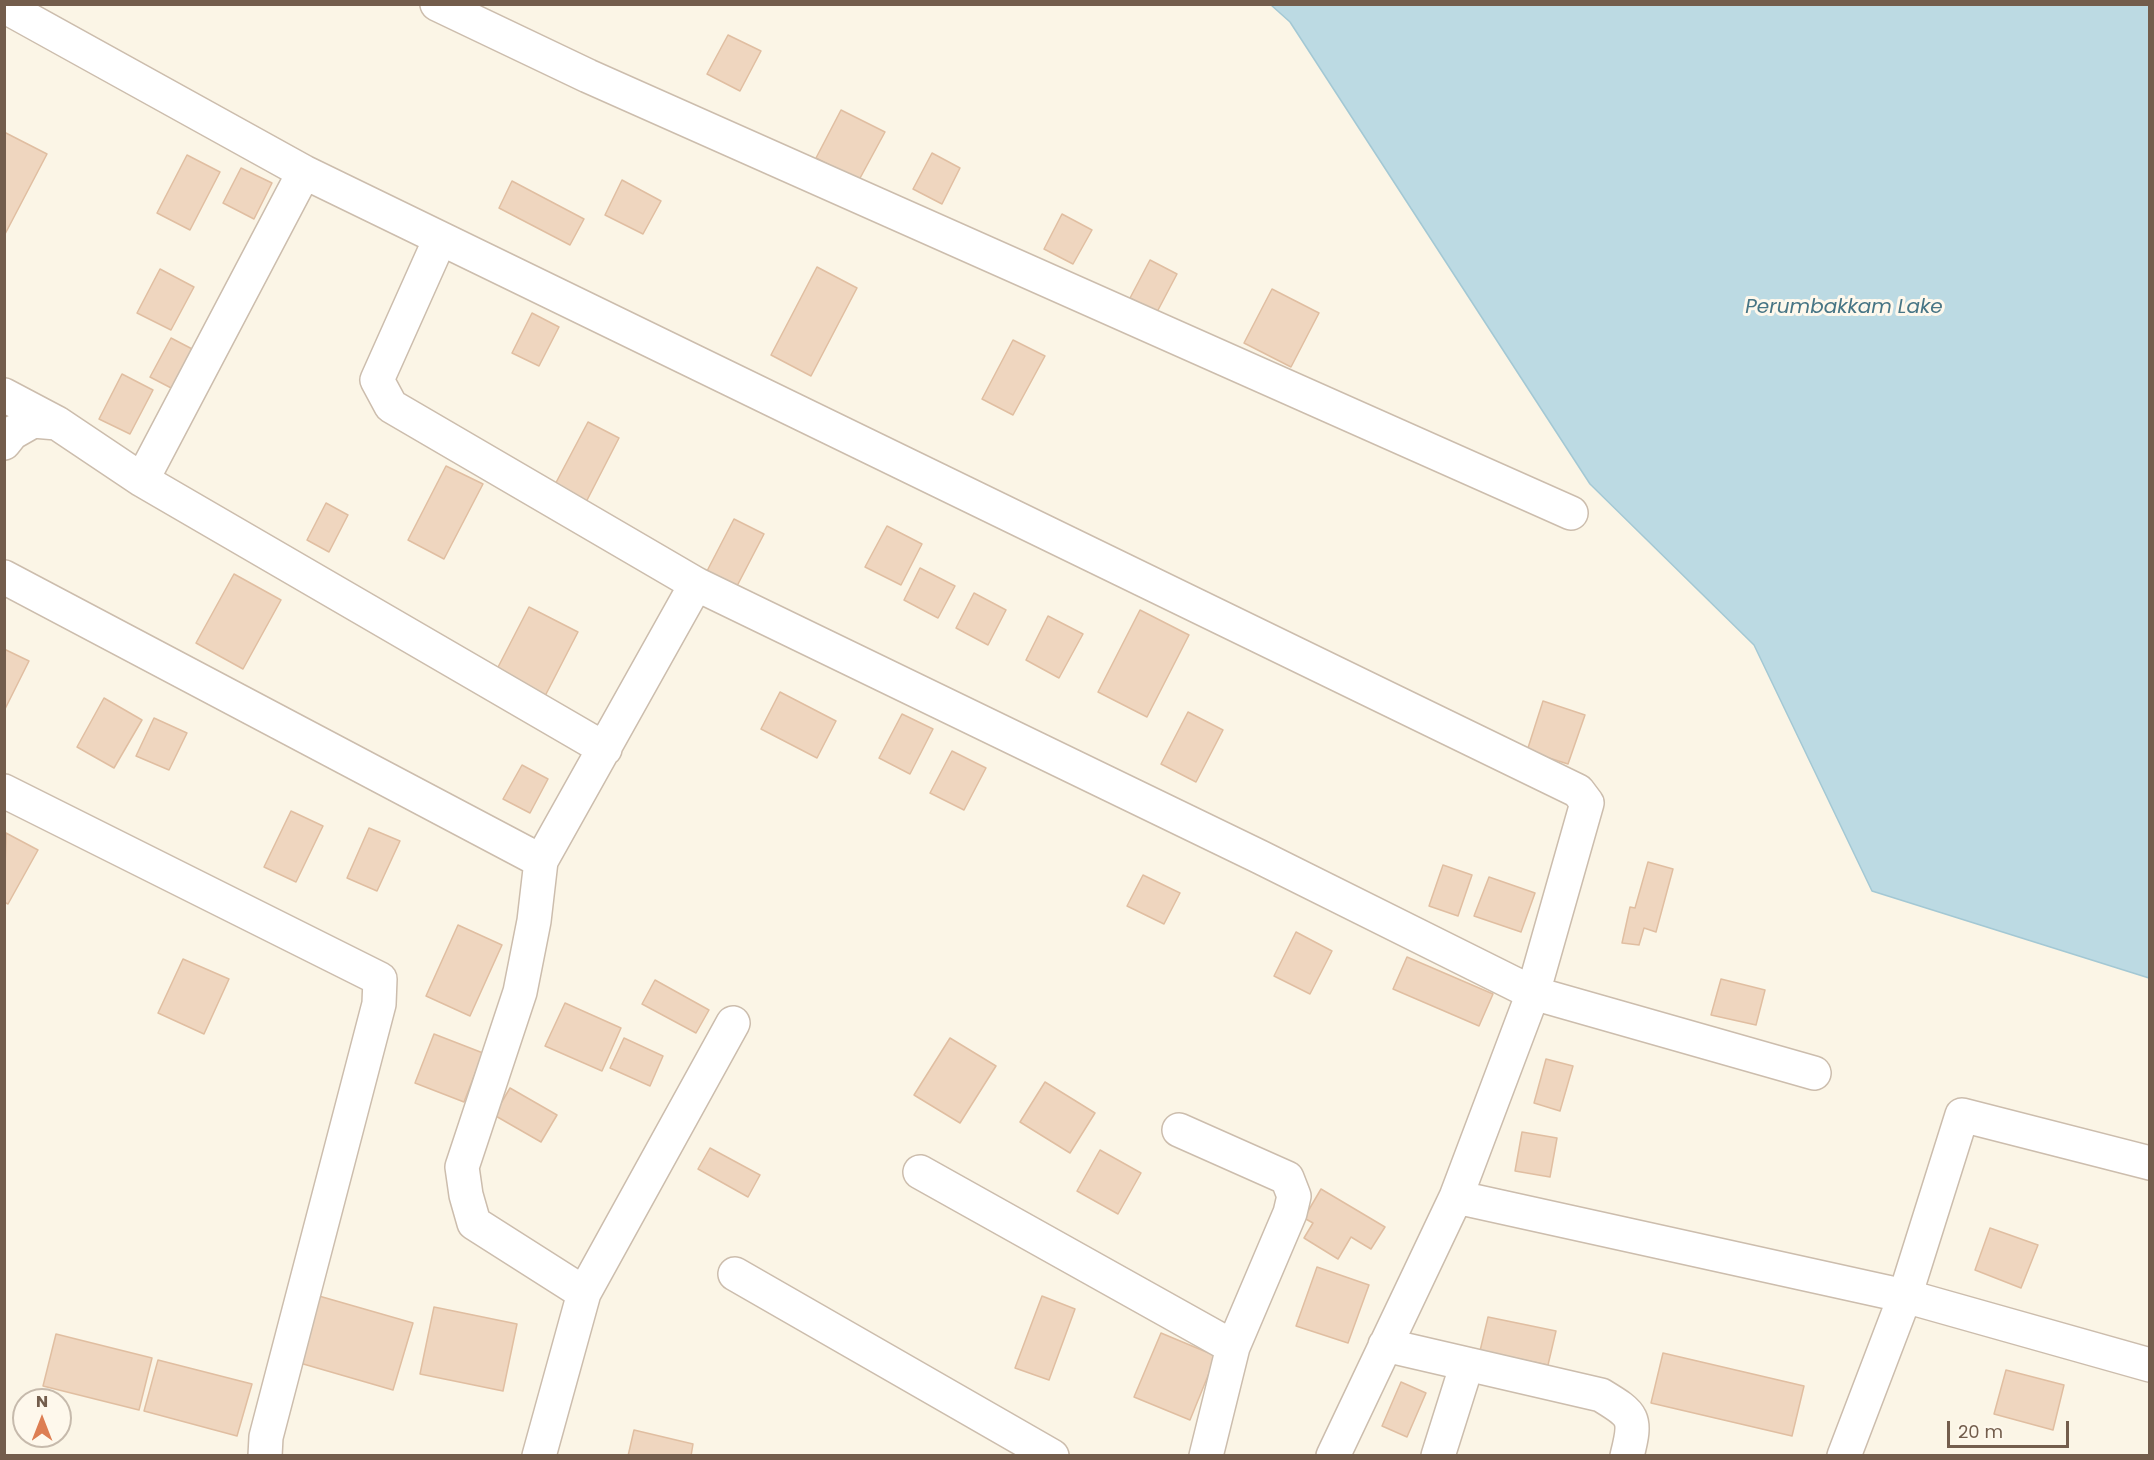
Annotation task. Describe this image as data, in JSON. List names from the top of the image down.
{
  "water": ["Perumbakkam Lake"],
  "scale_bar": "20 m",
  "north": "top"
}
